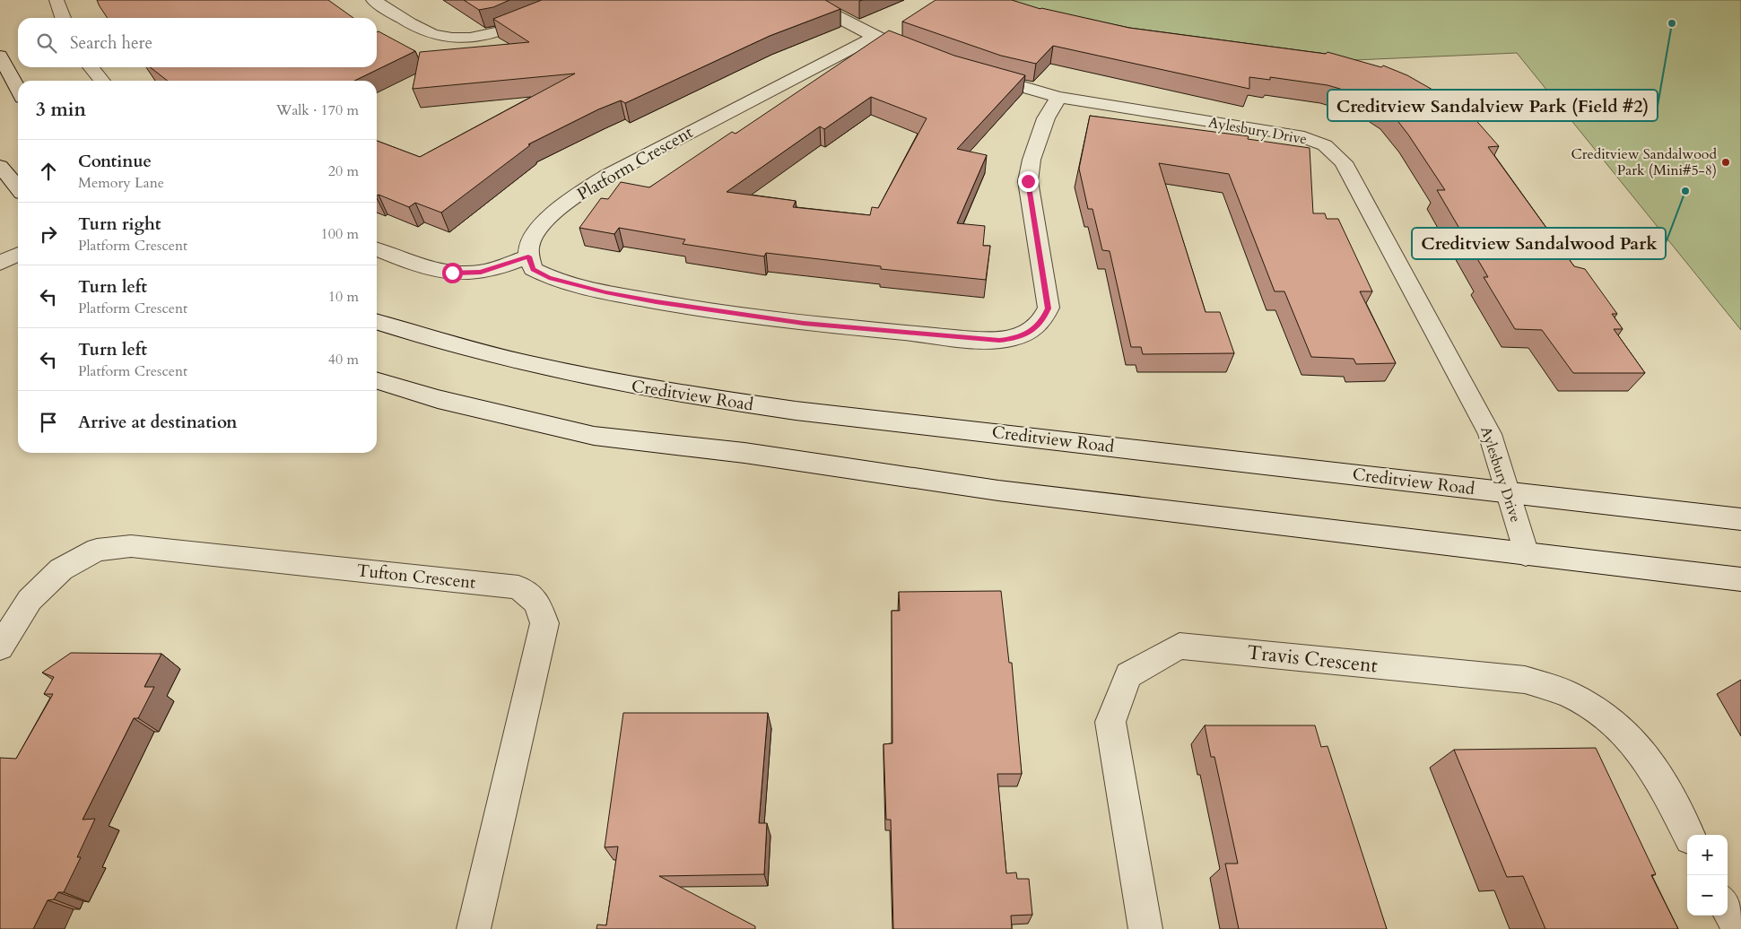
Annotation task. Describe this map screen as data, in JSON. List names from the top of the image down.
{
  "streets": {
    "street": [
      "Aylesbury Drive",
      "Platform Crescent",
      "Creditview Road",
      "Tufton Crescent",
      "Travis Crescent"
    ]
  },
  "crossings": [
    ["Aylesbury Drive", "Creditview Road"]
  ],
  "places": ["Creditview Sandalview Park (Field #2)", "Creditview Sandalwood Park (Mini#5-8)", "Creditview Sandalwood Park"],
  "page": {
    "search": "Search here",
    "heading": ["3 min", "Walk · 170 m"],
    "list": [
      ["Continue", "Memory Lane", "20 m"],
      ["Turn right", "Platform Crescent", "100 m"],
      ["Turn left", "Platform Crescent", "10 m"],
      ["Turn left", "Platform Crescent", "40 m"],
      "Arrive at destination"
    ],
    "map_buttons": ["+", "−"]
  }
}
